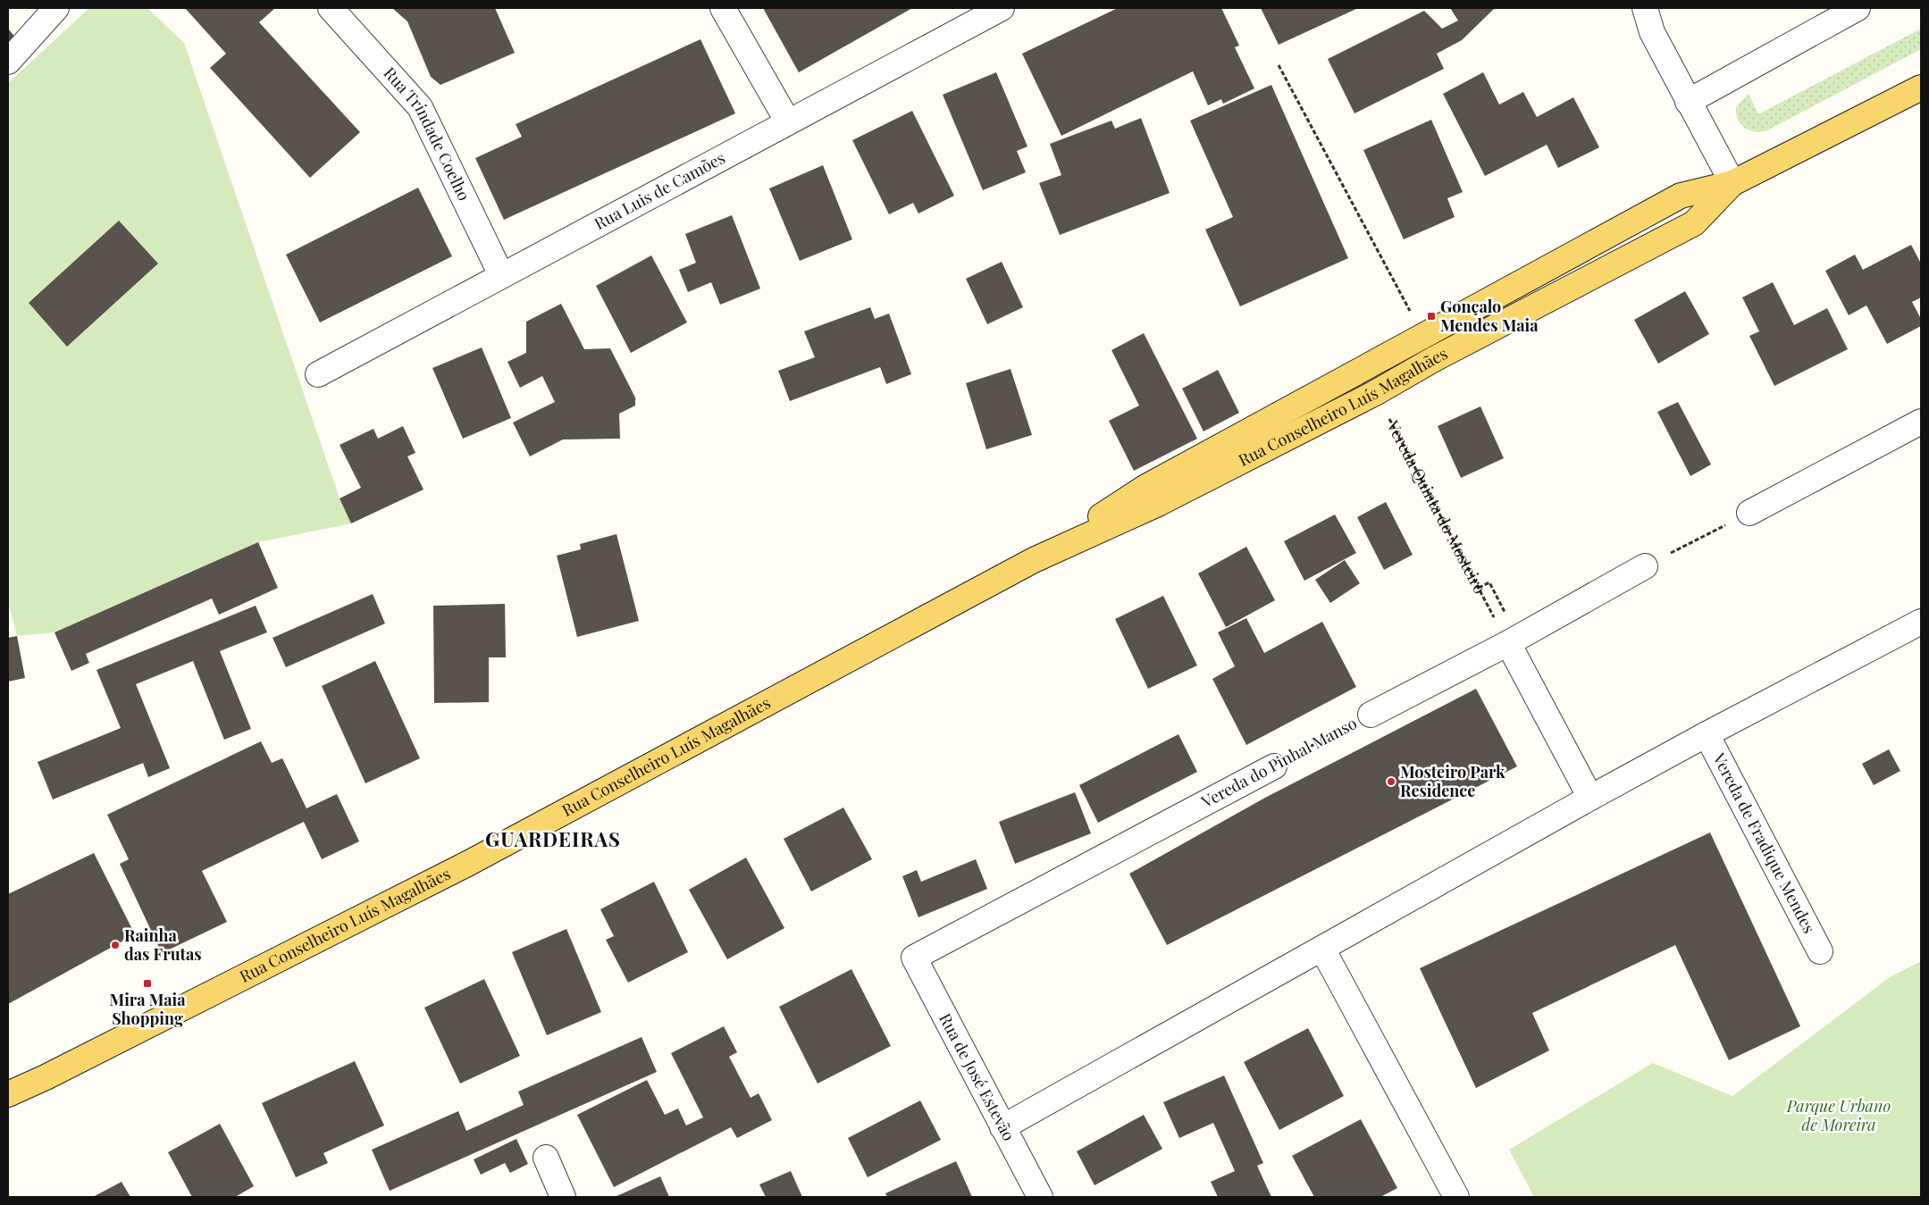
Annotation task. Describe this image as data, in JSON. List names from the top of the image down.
{
  "streets": {
    "main road": ["Rua Conselheiro Luís Magalhães"],
    "street": [
      "Rua Trindade Coelho",
      "Rua Luis de Camões",
      "Vereda do Pinhal Manso",
      "Vereda de Fradique Mendes",
      "Rua de José Estevão"
    ],
    "path": ["Vereda Quinta do Mosteiro"]
  },
  "crossings": [
    ["Rua Trindade Coelho", "Rua Luis de Camões"],
    ["Rua Conselheiro Luís Magalhães", "Vereda Quinta do Mosteiro"],
    ["Vereda Quinta do Mosteiro", "Vereda do Pinhal Manso"],
    ["Vereda do Pinhal Manso", "Rua de José Estevão"]
  ],
  "districts": ["GUARDEIRAS"],
  "parks": ["Parque Urbano de Moreira"],
  "places": {
    "transit": ["Gonçalo Mendes Maia", "Mira Maia Shopping"],
    "other": ["Mosteiro Park Residence", "Rainha das Frutas"]
  }
}
